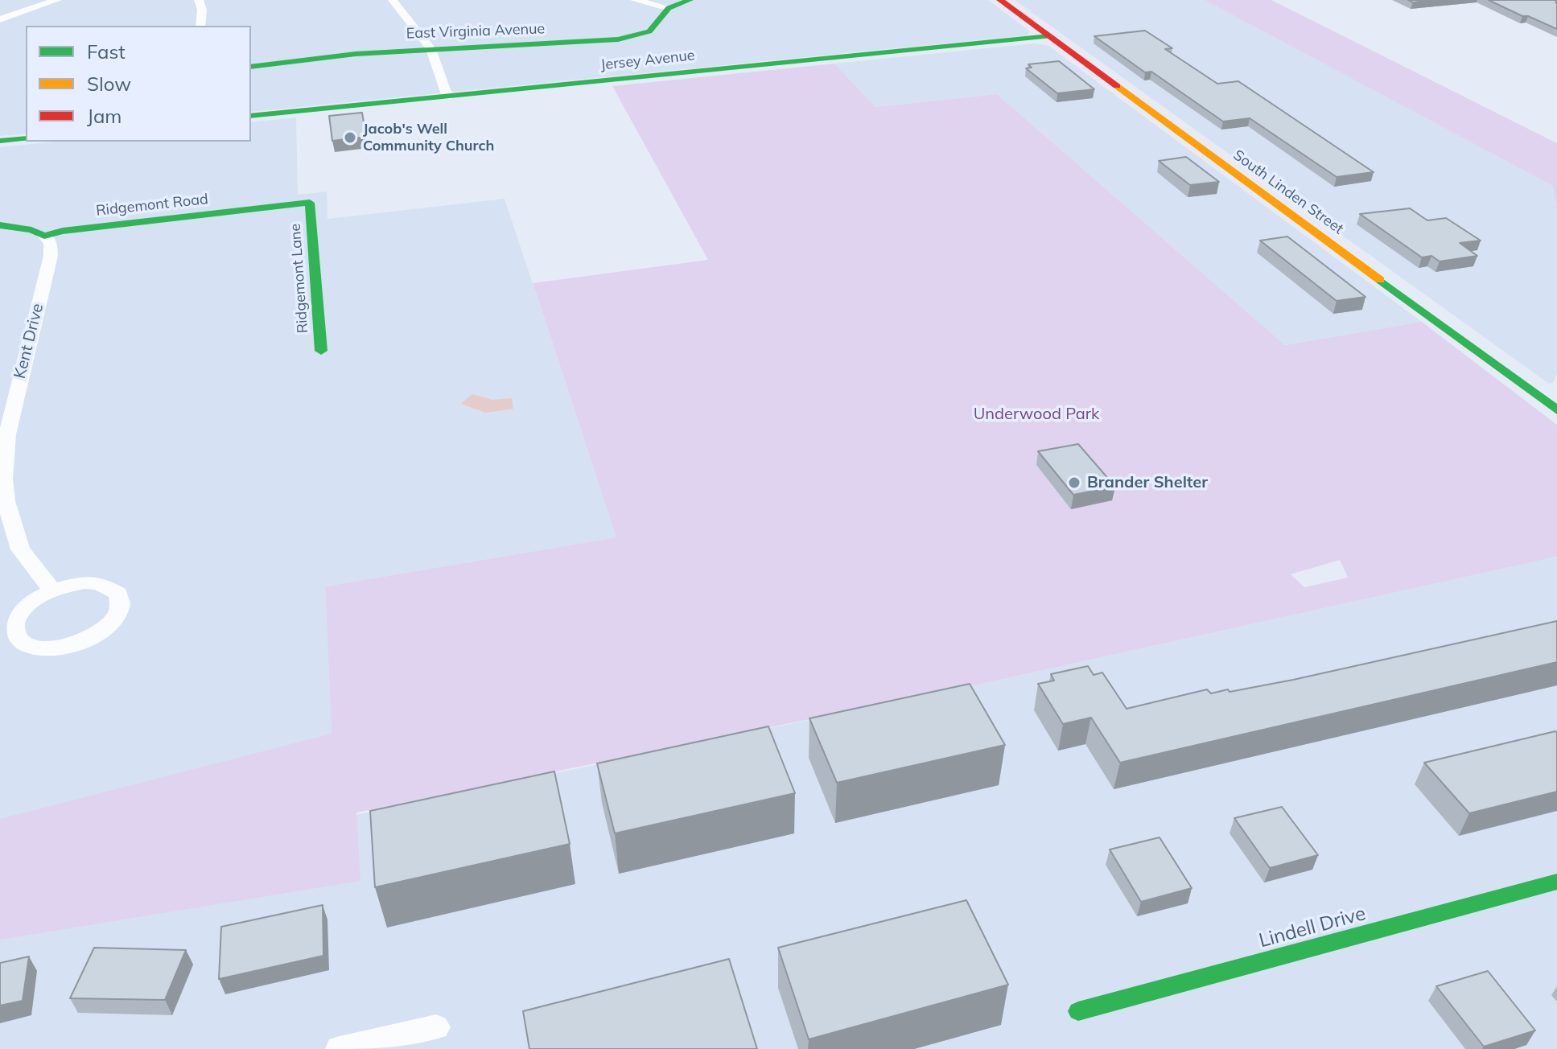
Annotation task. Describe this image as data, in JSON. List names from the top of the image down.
{
  "streets": {
    "street": [
      "East Virginia Avenue",
      "Jersey Avenue",
      "South Linden Street",
      "Ridgemont Road",
      "Ridgemont Lane",
      "Kent Drive",
      "Lindell Drive"
    ]
  },
  "crossings": [
    ["Jersey Avenue", "South Linden Street"],
    ["Ridgemont Road", "Ridgemont Lane"],
    ["Ridgemont Road", "Kent Drive"]
  ],
  "parks": ["Underwood Park"],
  "places": ["Jacob's Well Community Church", "Brander Shelter"],
  "legend": ["Fast", "Slow", "Jam"]
}
